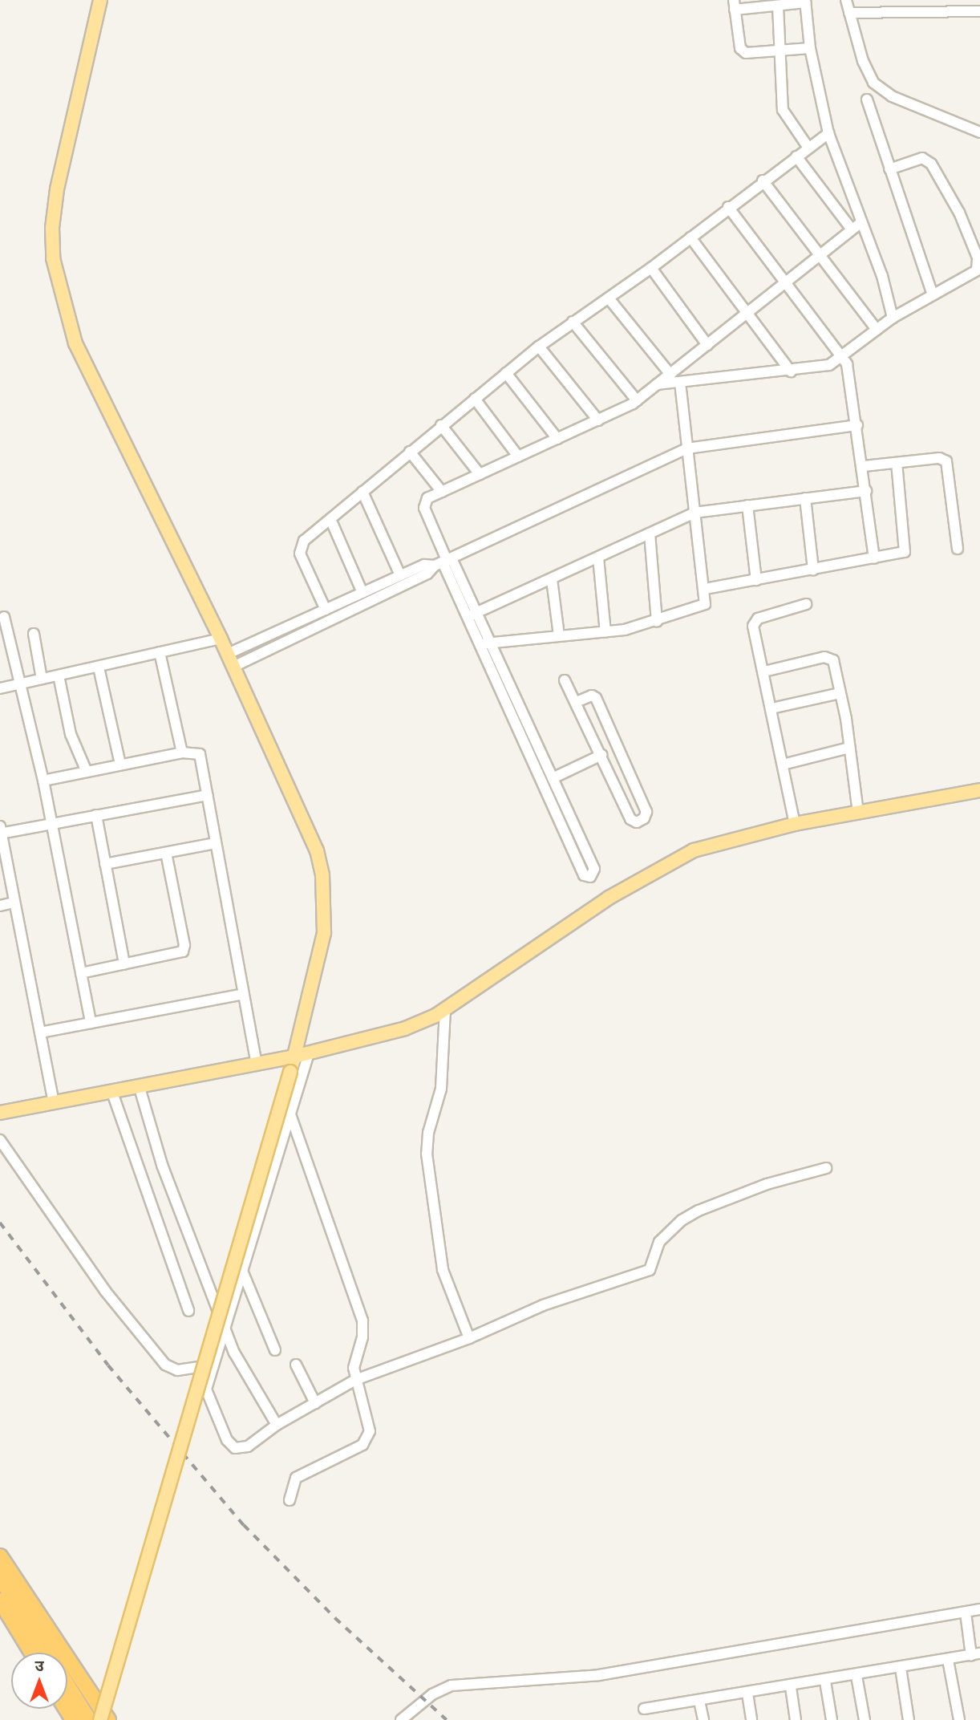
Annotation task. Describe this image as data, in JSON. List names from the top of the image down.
{
  "north": "top"
}
